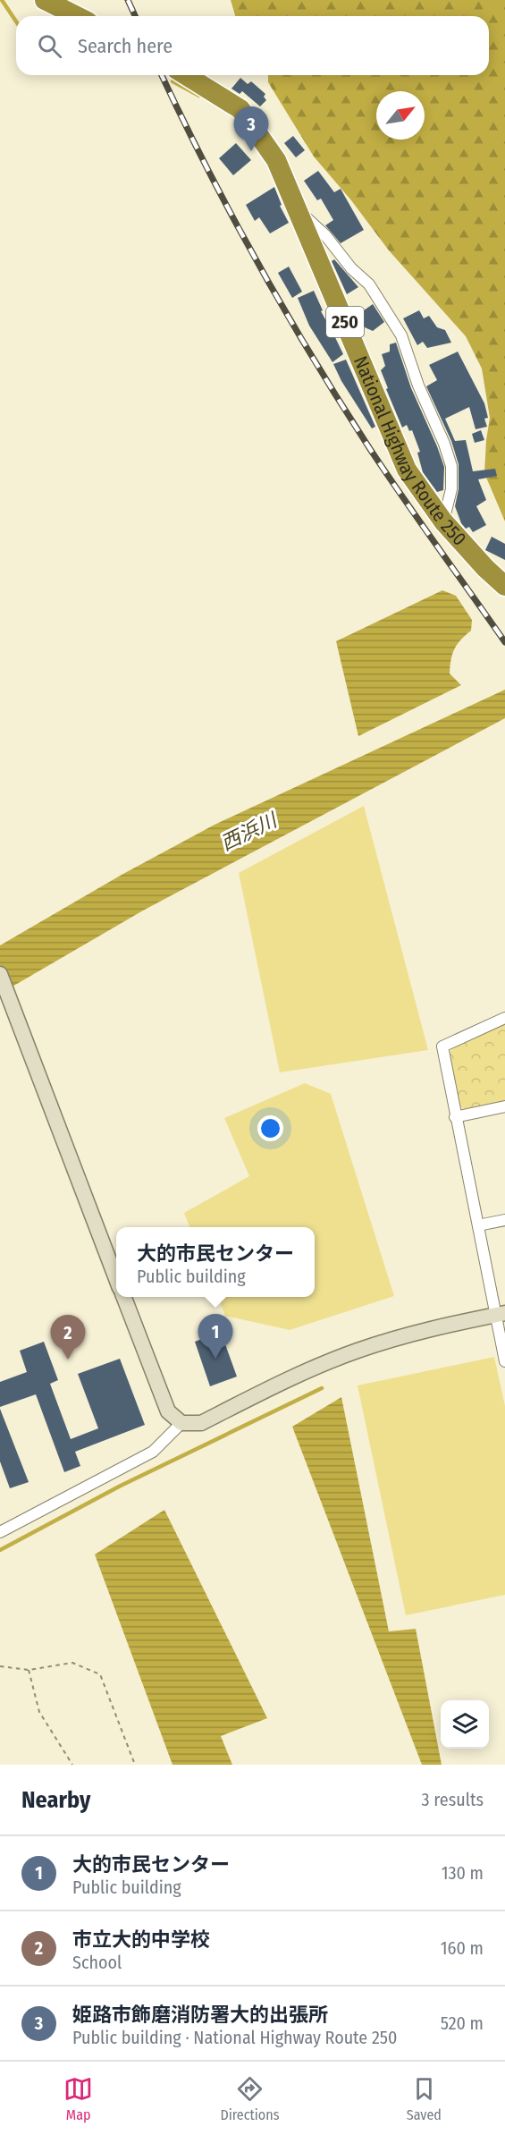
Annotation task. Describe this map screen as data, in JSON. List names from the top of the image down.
{
  "streets": {
    "highway": ["250", "National Highway Route 250"]
  },
  "water": ["西浜川"],
  "north": "top right",
  "page": {
    "search": "Search here",
    "pins": ["3", "1", "2"],
    "popup": ["大的市民センター", "Public building"],
    "heading": ["Nearby", "3 results"],
    "list": [
      {
        "mark": "1",
        "name": "大的市民センター",
        "note": "Public building",
        "value": "130 m"
      },
      {
        "mark": "2",
        "name": "市立大的中学校",
        "note": "School",
        "value": "160 m"
      },
      {
        "mark": "3",
        "name": "姫路市飾磨消防署大的出張所",
        "note": "Public building · National Highway Route 250",
        "value": "520 m"
      }
    ],
    "nav": ["Map", "Directions", "Saved"]
  }
}
